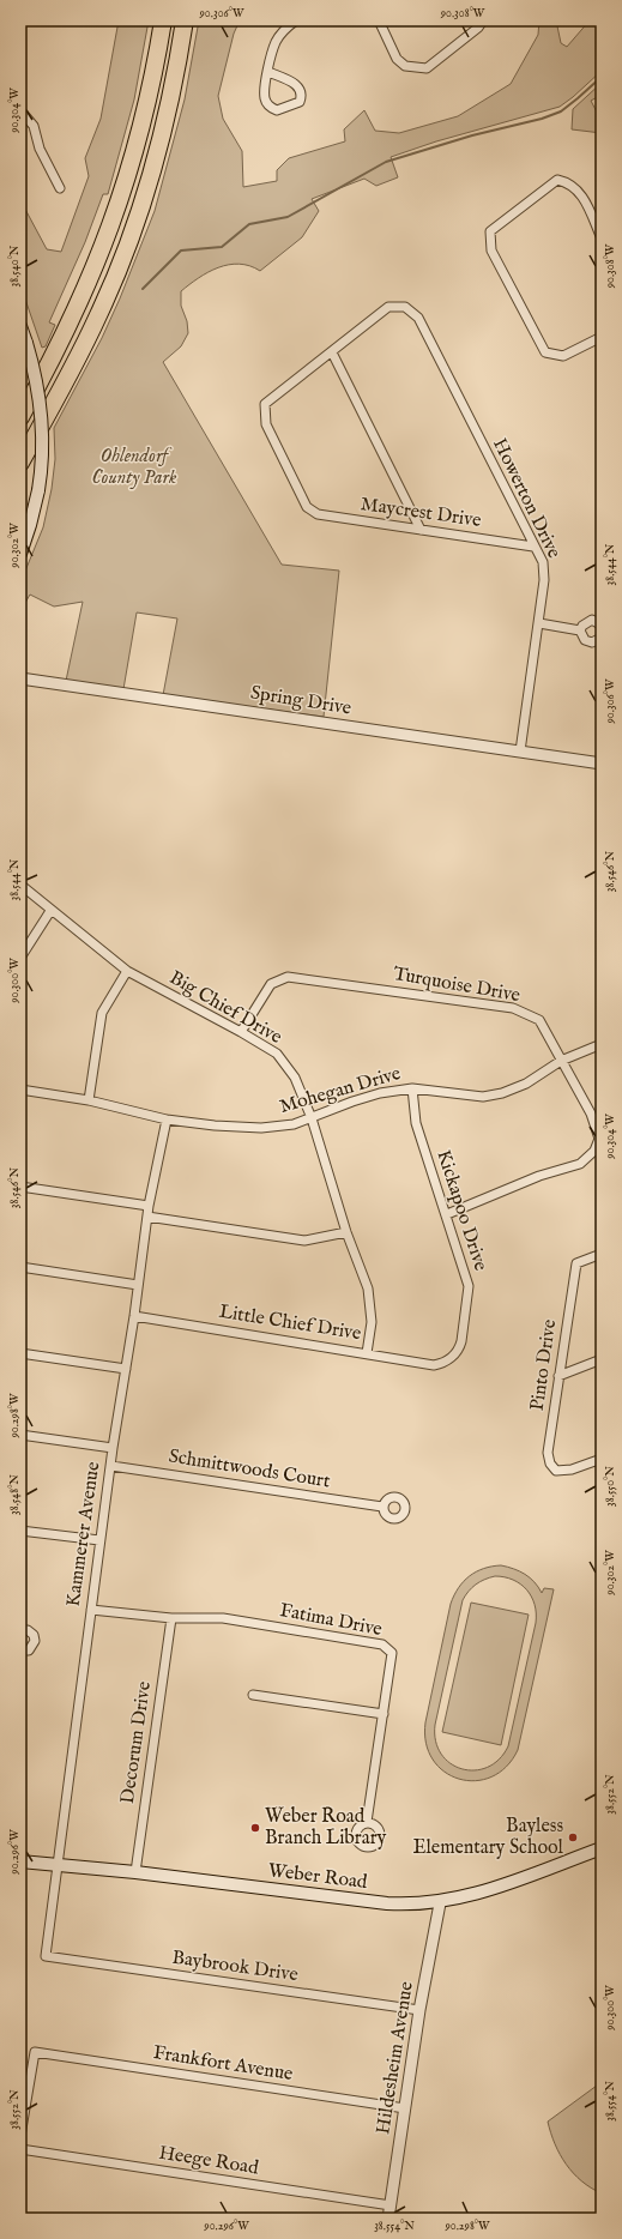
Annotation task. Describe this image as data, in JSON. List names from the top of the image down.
{
  "streets": {
    "main road": ["Weber Road"],
    "street": [
      "Howerton Drive",
      "Maycrest Drive",
      "Spring Drive",
      "Turquoise Drive",
      "Big Chief Drive",
      "Mohegan Drive",
      "Kickapoo Drive",
      "Little Chief Drive",
      "Pinto Drive",
      "Schmittwoods Court",
      "Kammerer Avenue",
      "Fatima Drive",
      "Decorum Drive",
      "Baybrook Drive",
      "Hildesheim Avenue",
      "Frankfort Avenue",
      "Heege Road"
    ]
  },
  "crossings": [
    ["Howerton Drive", "Maycrest Drive"],
    ["Howerton Drive", "Spring Drive"],
    ["Turquoise Drive", "Big Chief Drive"],
    ["Turquoise Drive", "Mohegan Drive"],
    ["Turquoise Drive", "Kickapoo Drive"],
    ["Big Chief Drive", "Mohegan Drive"],
    ["Big Chief Drive", "Little Chief Drive"],
    ["Mohegan Drive", "Kickapoo Drive"],
    ["Mohegan Drive", "Kammerer Avenue"],
    ["Kickapoo Drive", "Little Chief Drive"],
    ["Little Chief Drive", "Kammerer Avenue"],
    ["Schmittwoods Court", "Kammerer Avenue"],
    ["Kammerer Avenue", "Fatima Drive"],
    ["Kammerer Avenue", "Weber Road"],
    ["Kammerer Avenue", "Baybrook Drive"],
    ["Fatima Drive", "Decorum Drive"],
    ["Decorum Drive", "Weber Road"],
    ["Weber Road", "Hildesheim Avenue"],
    ["Baybrook Drive", "Hildesheim Avenue"],
    ["Hildesheim Avenue", "Frankfort Avenue"],
    ["Hildesheim Avenue", "Heege Road"]
  ],
  "parks": ["Ohlendorf County Park"],
  "places": ["Weber Road Branch Library", "Bayless Elementary School"],
  "coordinates": [
    "90.306°W",
    "90.308°W",
    "90.304°W",
    "38.540°N",
    "90.302°W",
    "38.544°N",
    "38.546°N",
    "90.300°W",
    "90.298°W",
    "38.550°N",
    "38.548°N",
    "38.552°N",
    "90.296°W",
    "38.554°N"
  ]
}
